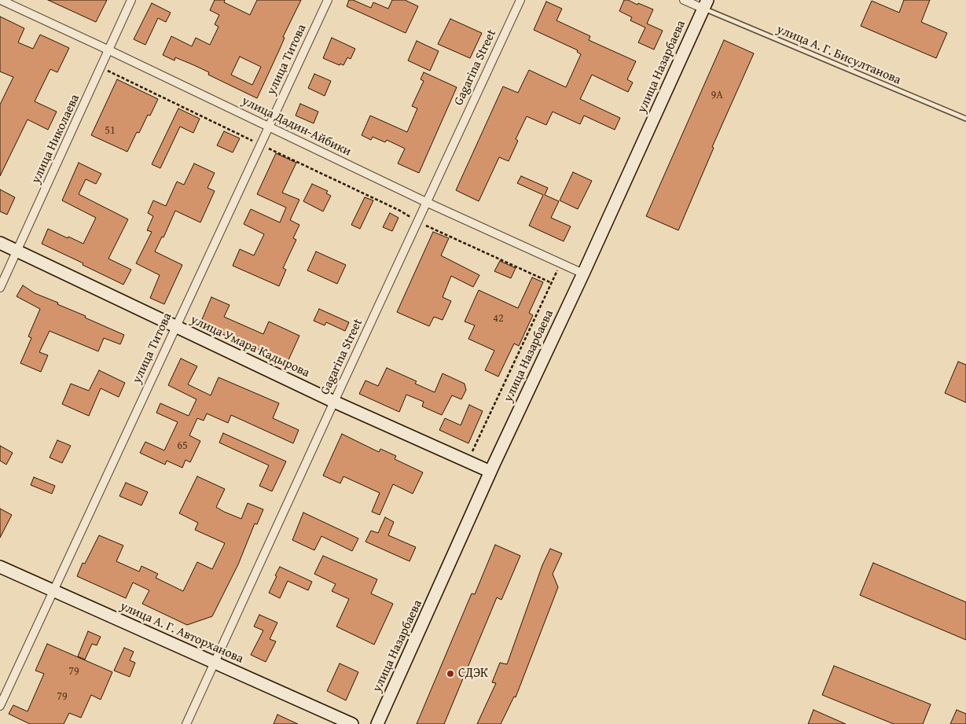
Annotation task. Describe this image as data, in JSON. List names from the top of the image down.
{
  "streets": {
    "street": [
      "улица Титова",
      "улица Назарбаева",
      "Gagarina Street",
      "улица Дадин-Айбики",
      "улица Николаева",
      "улица Умара Кадырова",
      "улица А. Г. Авторханова"
    ],
    "lane": ["улица А. Г. Бисултанова"]
  },
  "crossings": [
    ["улица А. Г. Бисултанова", "улица Назарбаева"],
    ["улица Титова", "улица Дадин-Айбики"],
    ["улица Титова", "улица Умара Кадырова"],
    ["улица Титова", "улица А. Г. Авторханова"],
    ["улица Назарбаева", "улица Дадин-Айбики"],
    ["улица Назарбаева", "улица Умара Кадырова"],
    ["Gagarina Street", "улица Дадин-Айбики"],
    ["Gagarina Street", "улица Умара Кадырова"],
    ["Gagarina Street", "улица А. Г. Авторханова"],
    ["улица Дадин-Айбики", "улица Николаева"],
    ["улица Николаева", "улица Умара Кадырова"]
  ],
  "places": ["СДЭК"],
  "house_numbers": [
    "9А",
    "51",
    "42",
    "65",
    "79",
    "79"
  ]
}
